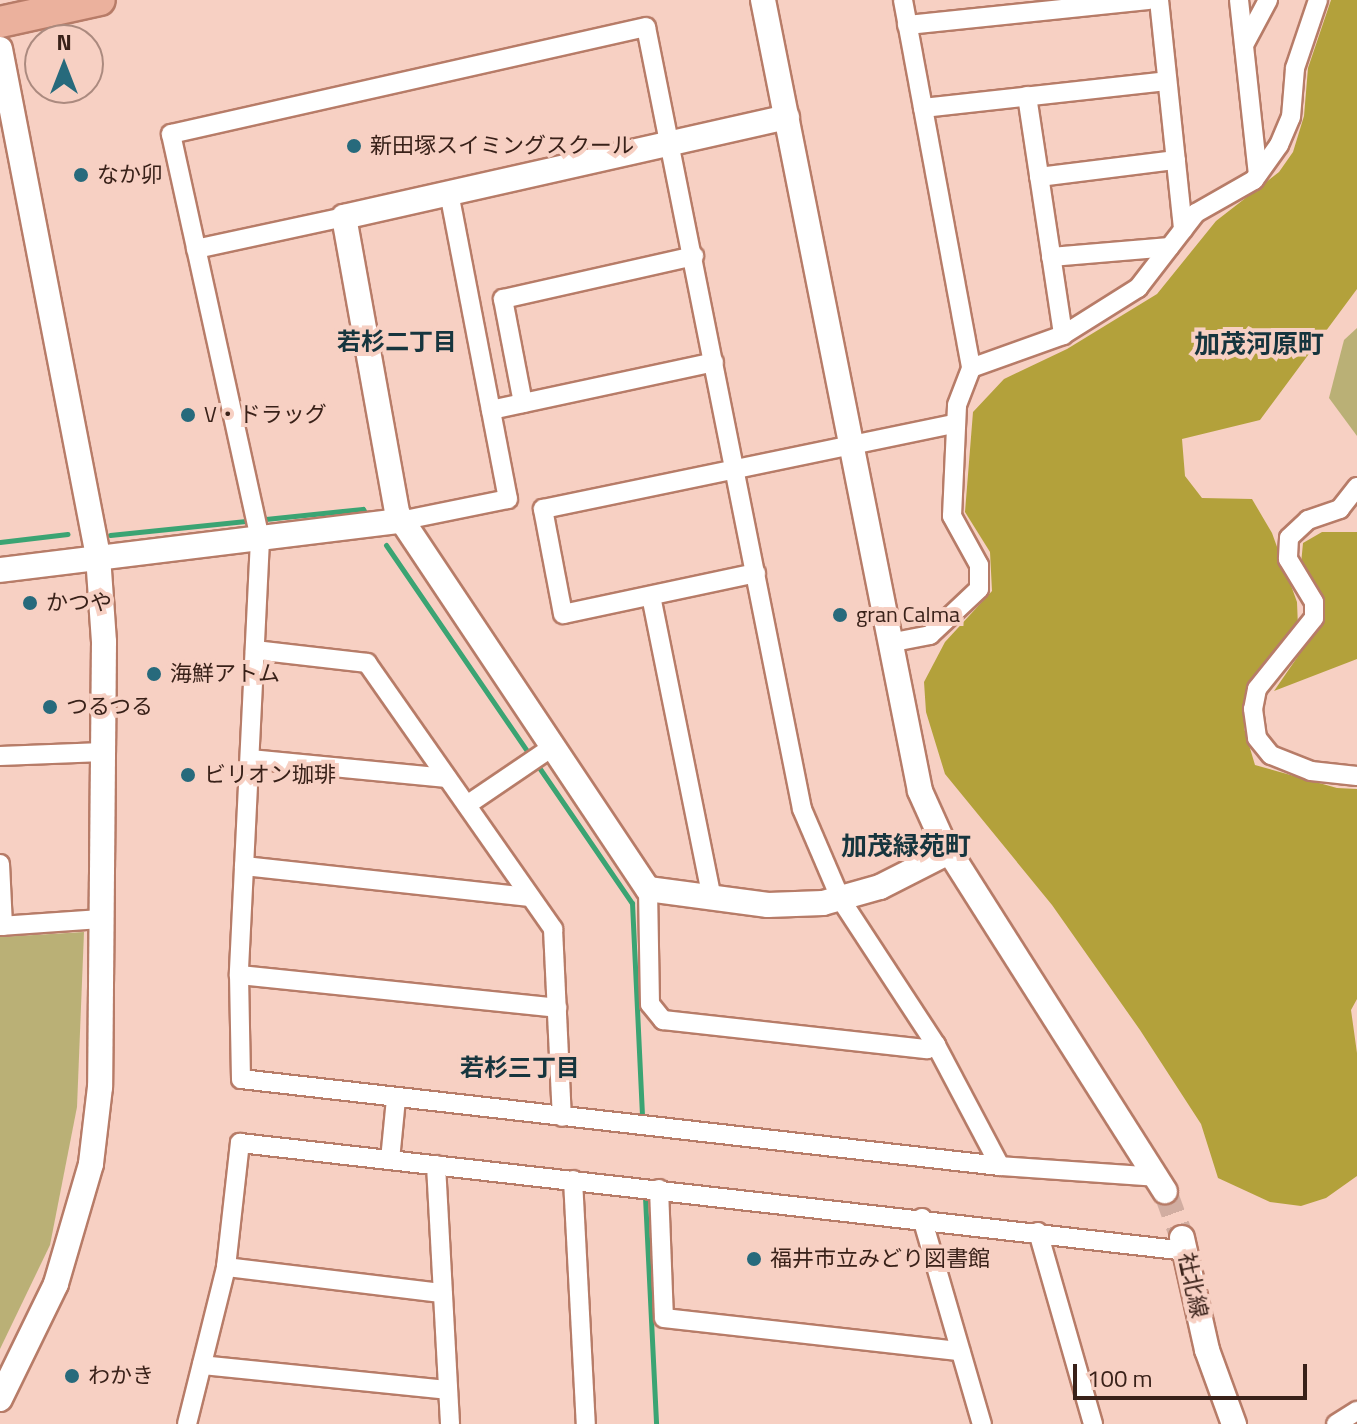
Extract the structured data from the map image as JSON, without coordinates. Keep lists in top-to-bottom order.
{
  "streets": {
    "street": ["社北線"]
  },
  "districts": [
    "若杉二丁目",
    "加茂河原町",
    "加茂緑苑町",
    "若杉三丁目"
  ],
  "places": [
    "新田塚スイミングスクール",
    "なか卯",
    "V・ドラッグ",
    "かつや",
    "gran Calma",
    "海鮮アトム",
    "つるつる",
    "ビリオン珈琲",
    "福井市立みどり図書館",
    "わかき"
  ],
  "scale_bar": "100 m",
  "north": "top"
}
